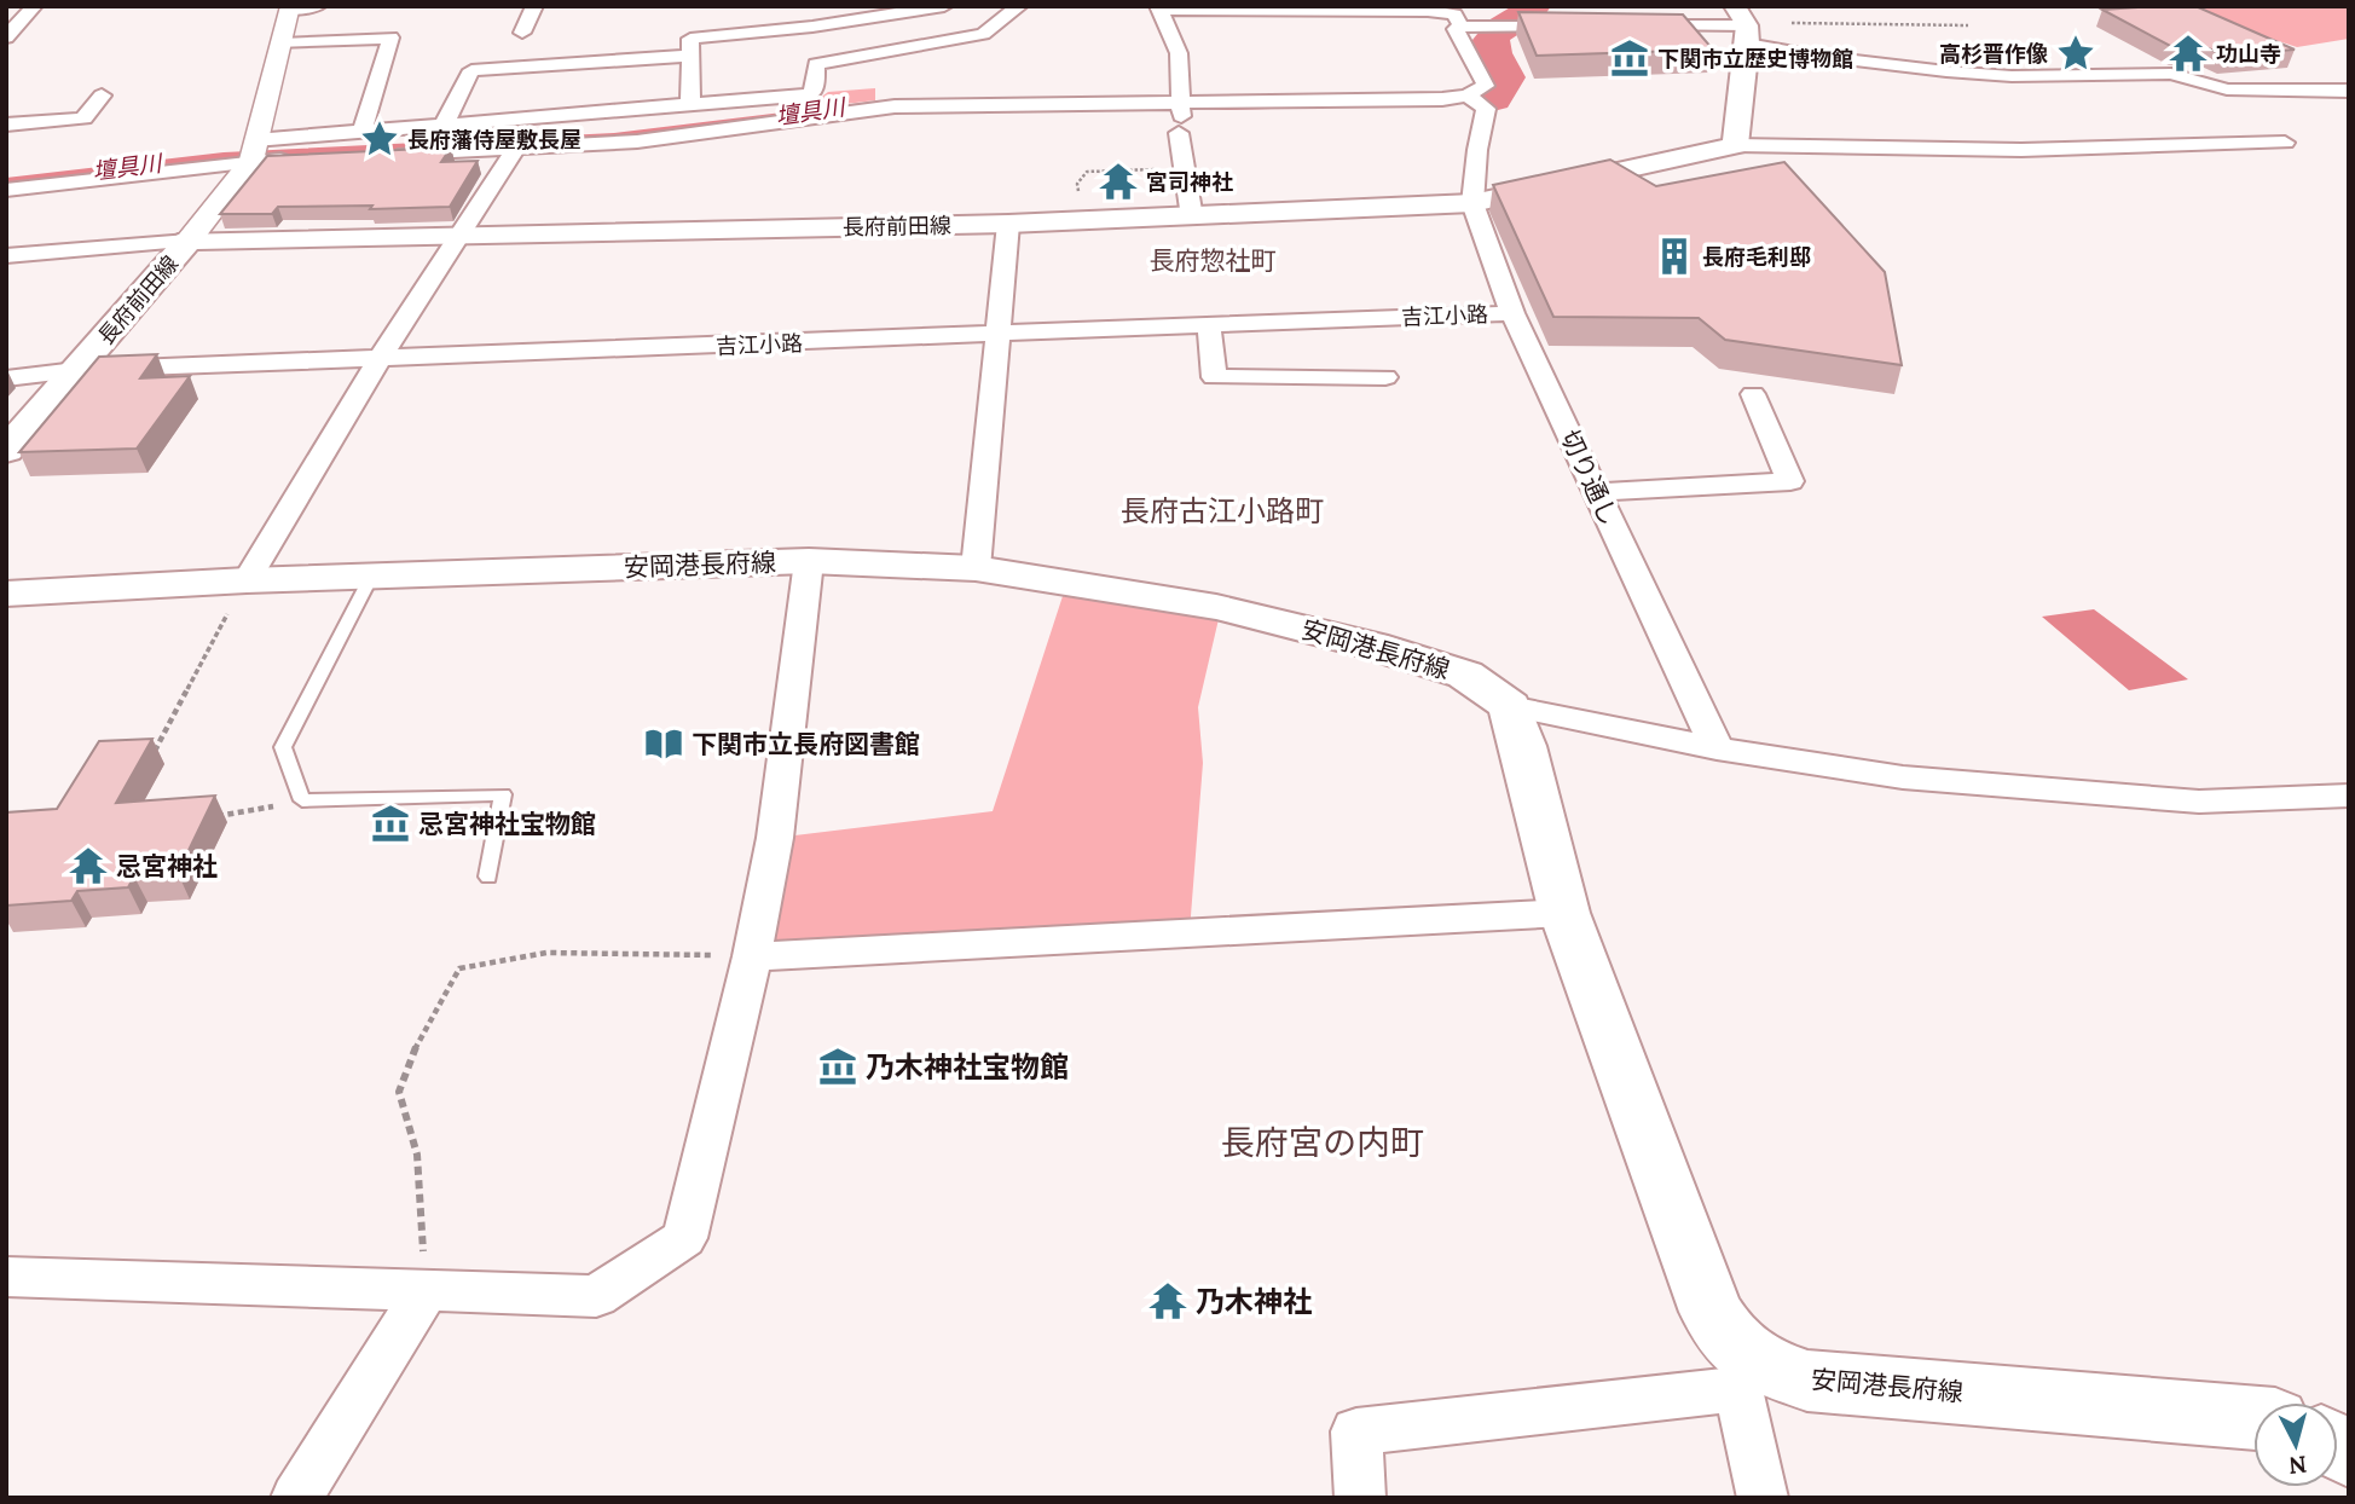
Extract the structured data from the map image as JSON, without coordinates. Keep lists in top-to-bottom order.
{
  "streets": {
    "main road": ["長府前田線", "安岡港長府線"],
    "street": ["吉江小路", "切り通し"]
  },
  "crossings": [
    ["長府前田線", "吉江小路"],
    ["長府前田線", "切り通し"],
    ["吉江小路", "切り通し"]
  ],
  "districts": ["長府惣社町", "長府古江小路町", "長府宮の内町"],
  "water": ["壇具川"],
  "places": {
    "place": ["高杉晋作像", "長府藩侍屋敷長屋"],
    "temple": [
      "功山寺",
      "宮司神社",
      "忌宮神社",
      "乃木神社"
    ],
    "museum": ["下関市立歴史博物館", "忌宮神社宝物館", "乃木神社宝物館"],
    "building": ["長府毛利邸"],
    "library": ["下関市立長府図書館"]
  },
  "north": "bottom"
}
